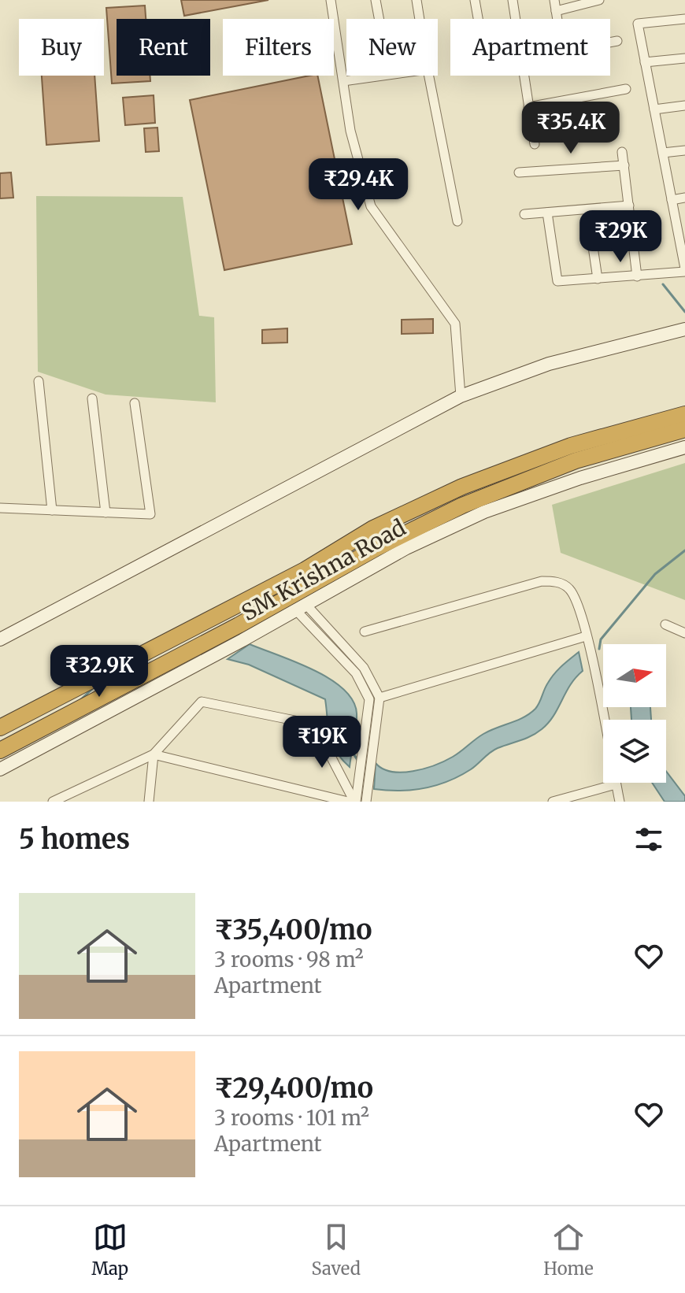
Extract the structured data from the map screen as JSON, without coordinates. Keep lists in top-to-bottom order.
{
  "streets": {
    "highway": ["SM Krishna Road"]
  },
  "north": "right",
  "page": {
    "chip": [
      "Buy",
      "Rent",
      "Filters",
      "New",
      "Apartment"
    ],
    "price": [
      "₹35.4K",
      "₹29.4K",
      "₹29K",
      "₹32.9K",
      "₹19K"
    ],
    "heading": "5 homes",
    "list": [
      {
        "name": "₹35,400/mo",
        "note": "3 rooms · 98 m² · Apartment"
      },
      {
        "name": "₹29,400/mo",
        "note": "3 rooms · 101 m² · Apartment"
      }
    ],
    "tabs": ["Map", "Saved", "Home"]
  }
}
